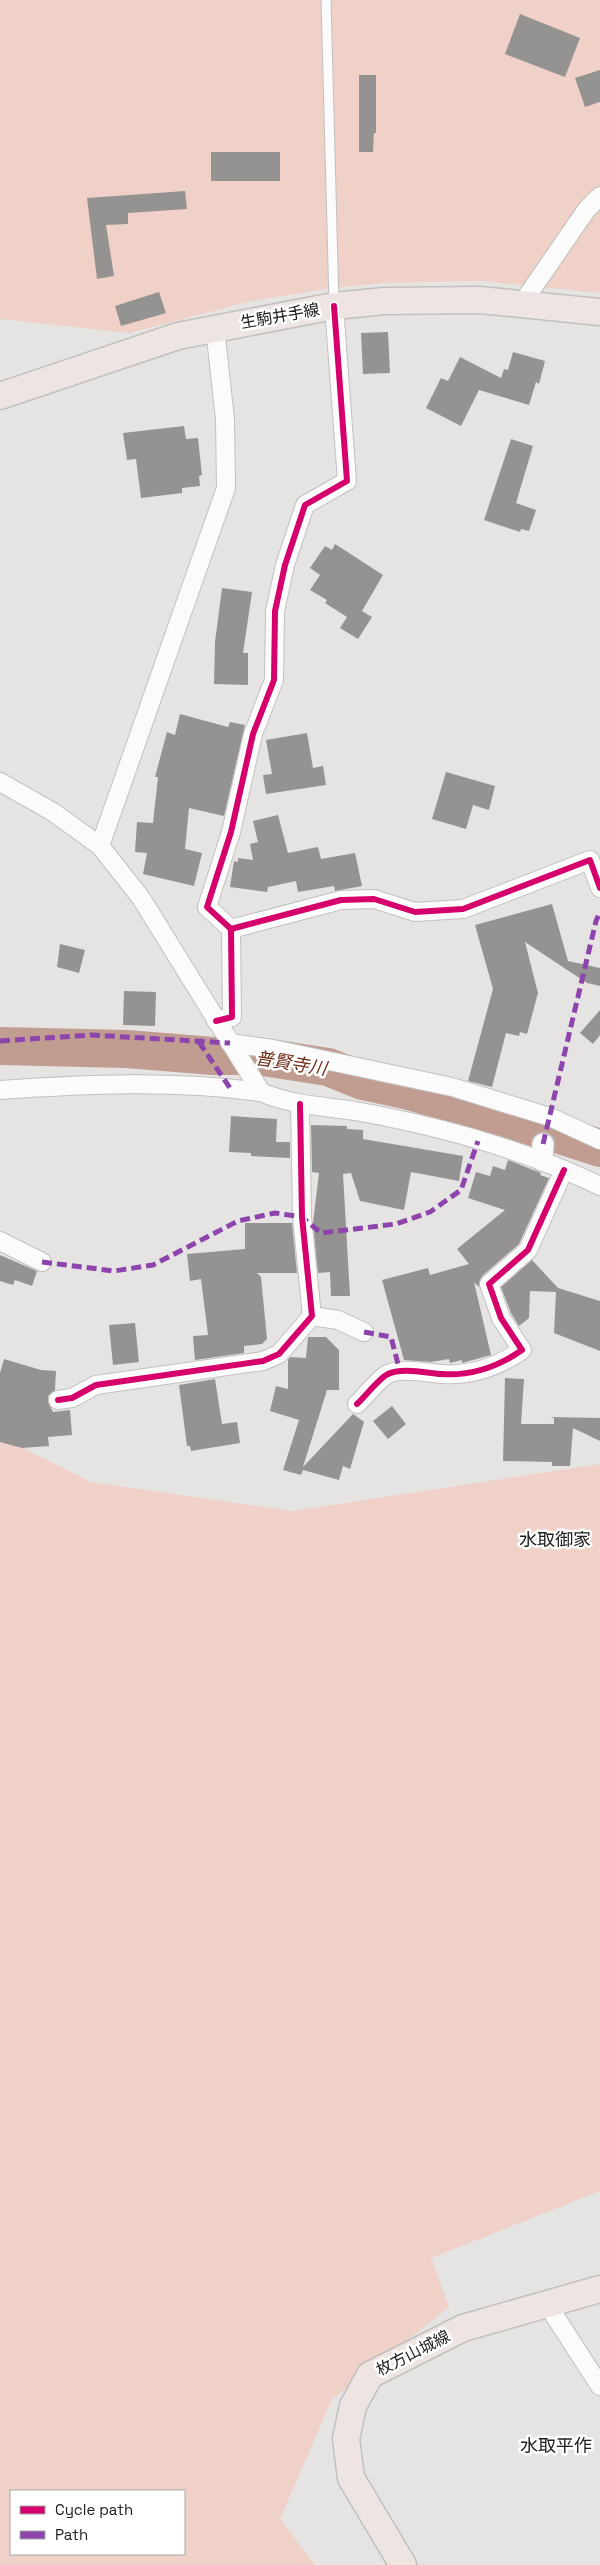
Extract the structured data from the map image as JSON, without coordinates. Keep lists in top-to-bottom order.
{
  "streets": {
    "main road": ["生駒井手線", "枚方山城線"]
  },
  "districts": ["水取御家", "水取平作"],
  "water": ["普賢寺川"],
  "legend": ["Cycle path", "Path"]
}
